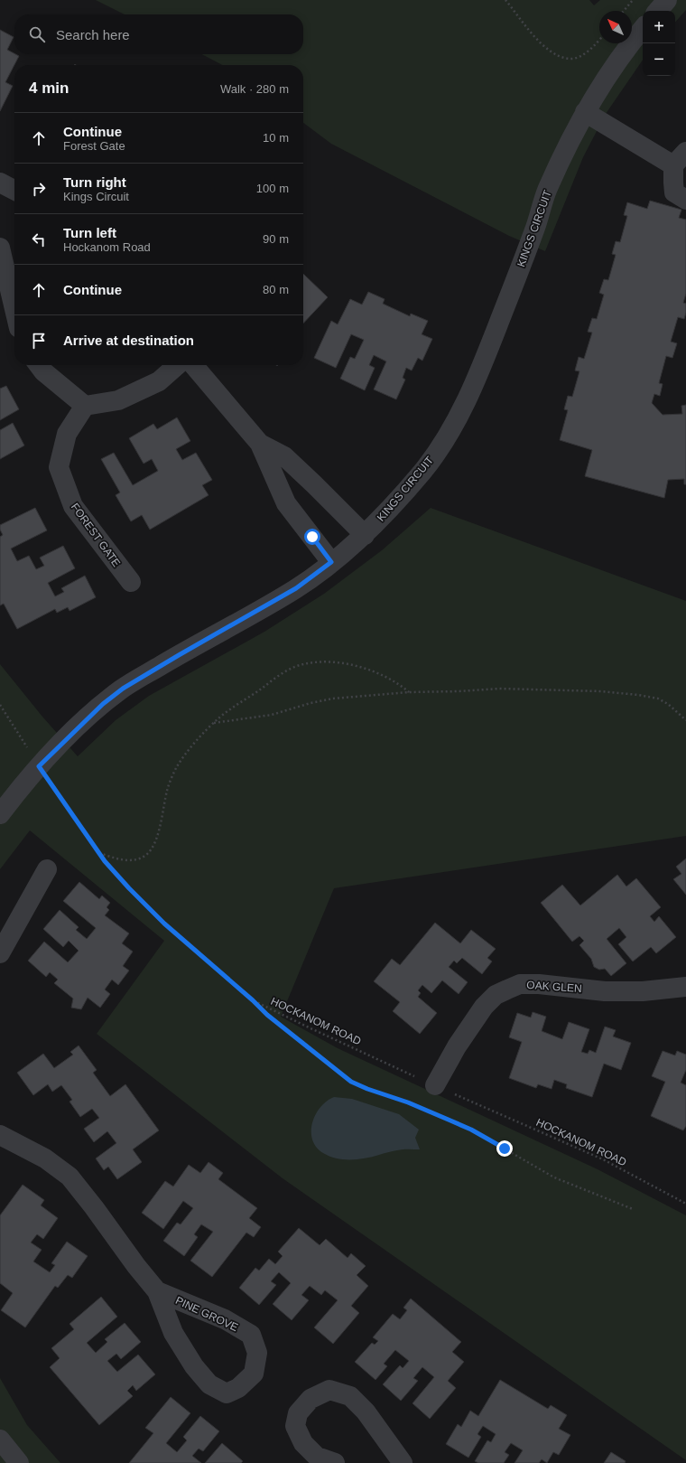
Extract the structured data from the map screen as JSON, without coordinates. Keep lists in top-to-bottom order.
{
  "streets": {
    "street": [
      "KINGS CIRCUIT",
      "FOREST GATE",
      "OAK GLEN",
      "PINE GROVE"
    ],
    "path": ["HOCKANOM ROAD"]
  },
  "crossings": [
    ["KINGS CIRCUIT", "HOCKANOM ROAD"],
    ["OAK GLEN", "HOCKANOM ROAD"]
  ],
  "north": "top left",
  "page": {
    "map_buttons": ["+", "−"],
    "search": "Search here",
    "heading": ["4 min", "Walk · 280 m"],
    "list": [
      ["Continue", "Forest Gate", "10 m"],
      ["Turn right", "Kings Circuit", "100 m"],
      ["Turn left", "Hockanom Road", "90 m"],
      ["Continue", "80 m"],
      "Arrive at destination"
    ]
  }
}
